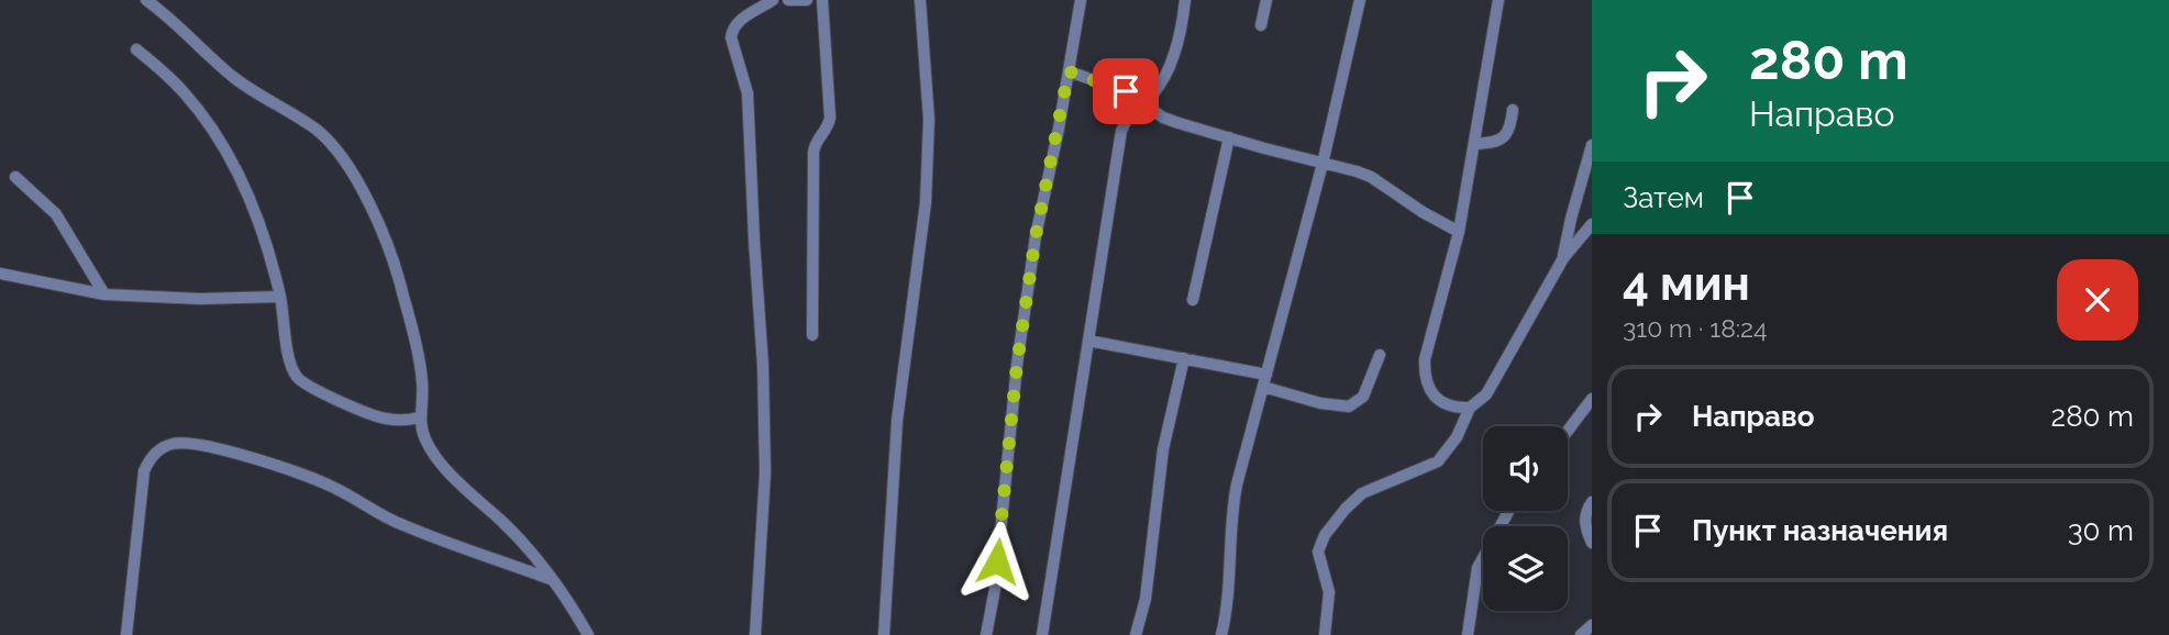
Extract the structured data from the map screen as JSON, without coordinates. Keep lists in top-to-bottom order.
{
  "page": {
    "turn": ["280 m", "Направо"],
    "then": "Затем",
    "heading": ["4 мин", "310 m · 18:24"],
    "list": [
      {
        "name": "Направо",
        "value": "280 m"
      },
      {
        "name": "Пункт назначения",
        "value": "30 m"
      }
    ]
  }
}
